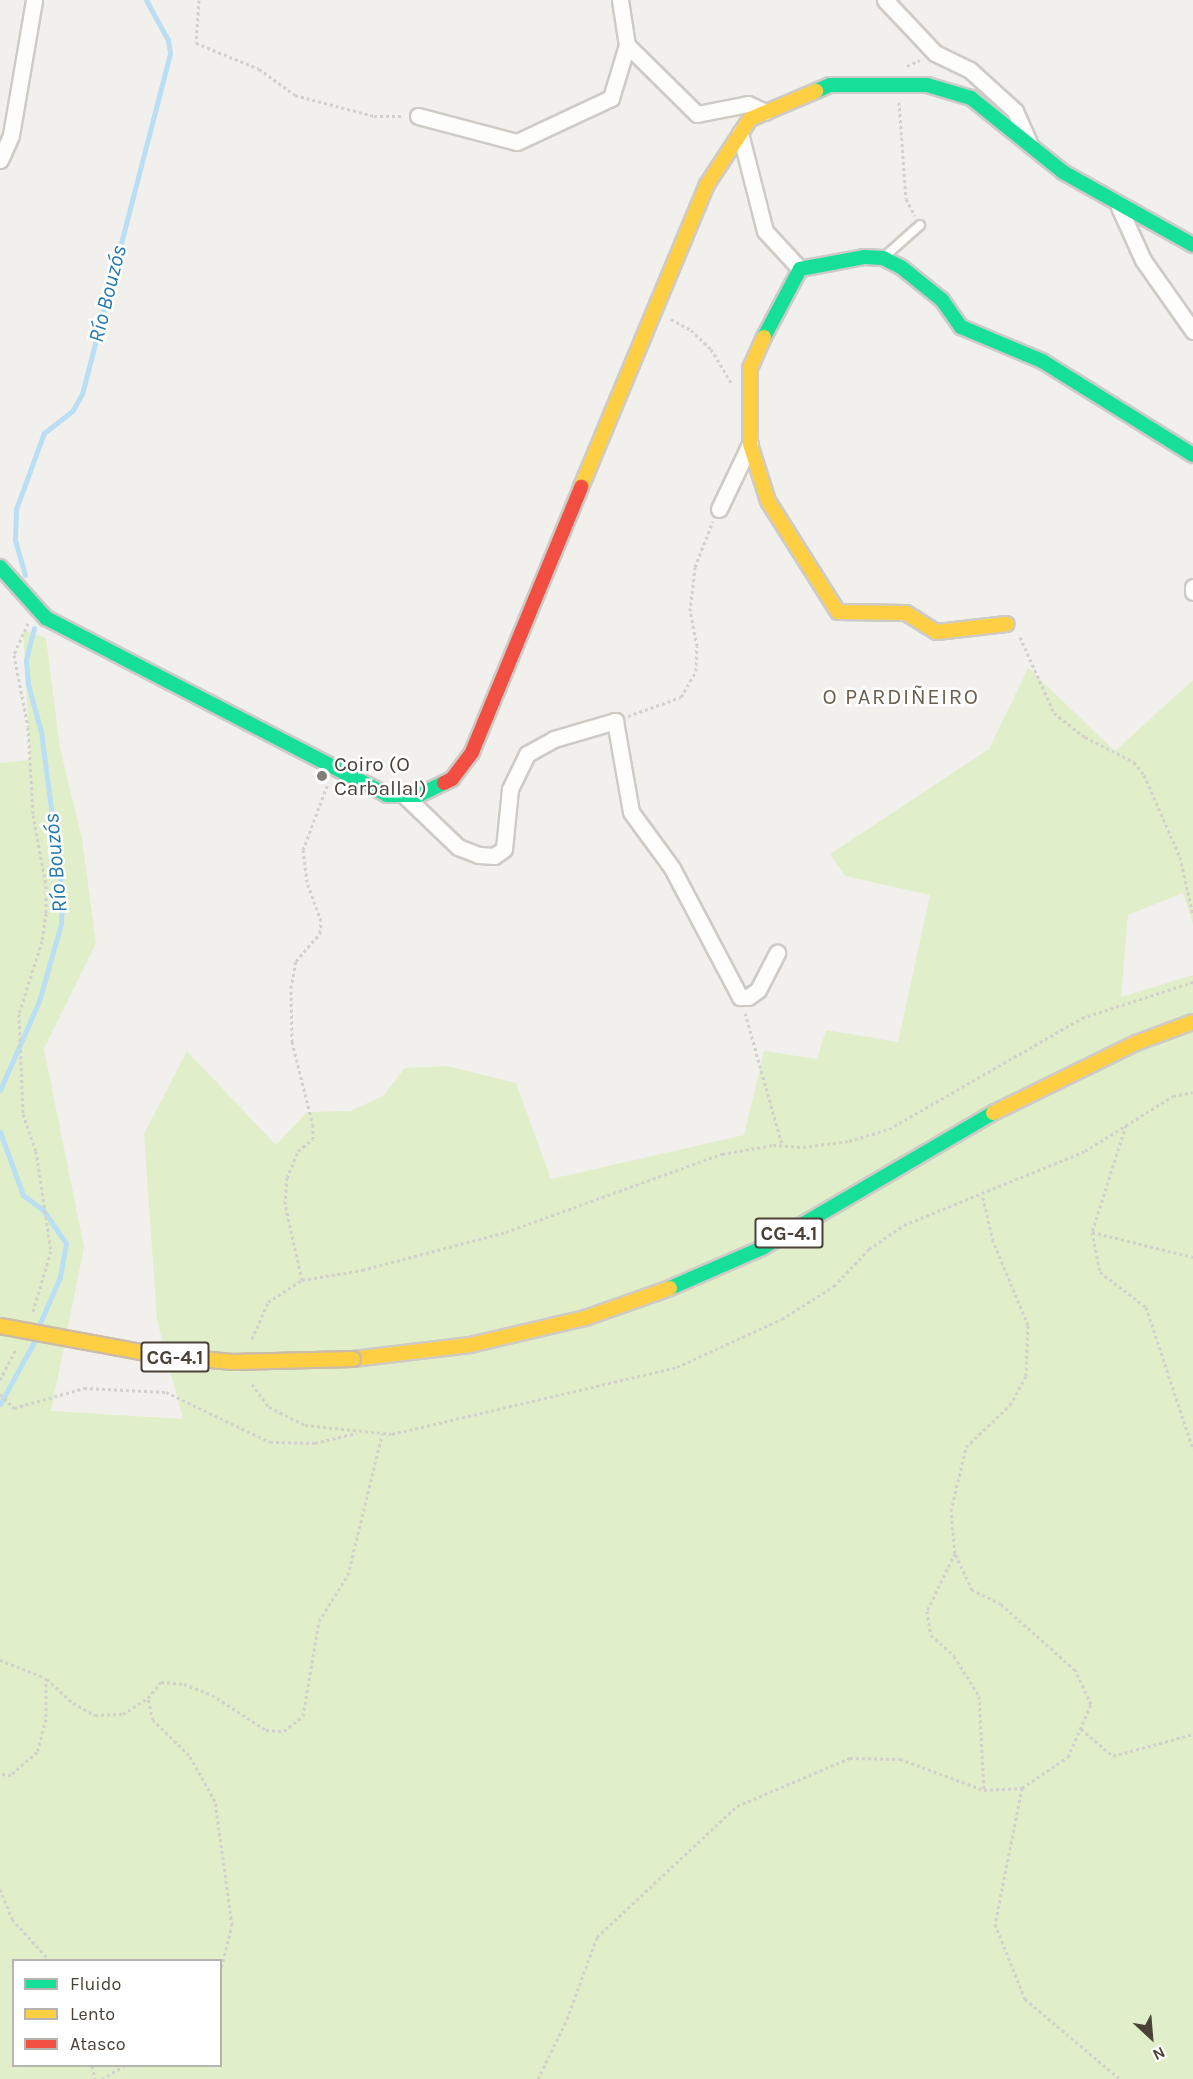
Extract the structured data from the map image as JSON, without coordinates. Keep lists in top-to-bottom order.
{
  "streets": {
    "main road": ["CG-4.1"]
  },
  "districts": ["O PARDIÑEIRO"],
  "water": ["Río Bouzós"],
  "places": ["Coiro (O Carballal)"],
  "legend": ["Fluido", "Lento", "Atasco"],
  "north": "bottom right"
}
